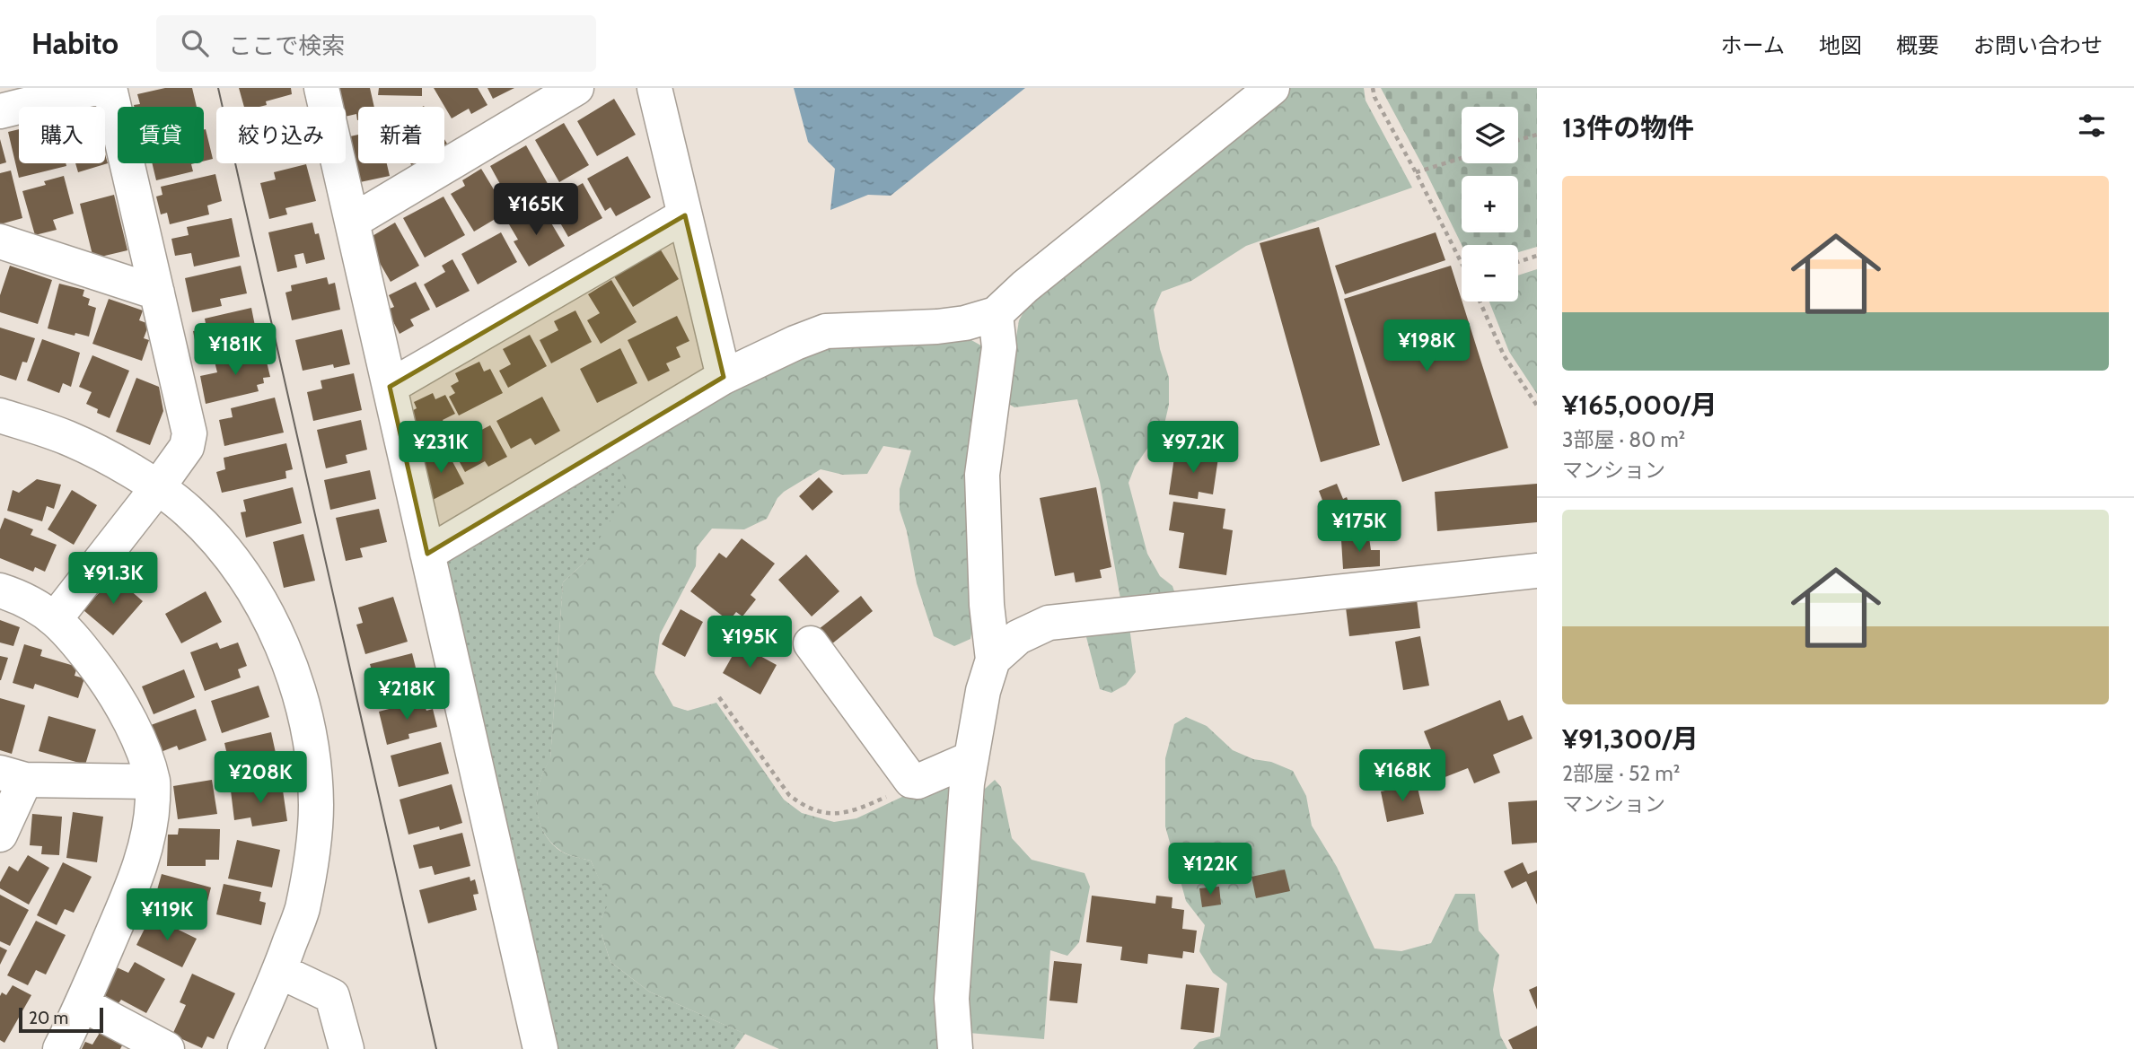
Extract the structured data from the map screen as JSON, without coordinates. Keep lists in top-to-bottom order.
{
  "scale_bar": "20 m",
  "page": {
    "header": "Habito",
    "search": "ここで検索",
    "nav": [
      "ホーム",
      "地図",
      "概要",
      "お問い合わせ"
    ],
    "heading": "13件の物件",
    "map_buttons": ["+", "−"],
    "chip": [
      "購入",
      "賃貸",
      "絞り込み",
      "新着"
    ],
    "list": [
      {
        "name": "¥165,000/月",
        "note": "3部屋 · 80 m² · マンション"
      },
      {
        "name": "¥91,300/月",
        "note": "2部屋 · 52 m² · マンション"
      }
    ],
    "price": [
      "¥165K",
      "¥198K",
      "¥181K",
      "¥231K",
      "¥97.2K",
      "¥175K",
      "¥91.3K",
      "¥195K",
      "¥218K",
      "¥168K",
      "¥208K",
      "¥122K",
      "¥119K"
    ],
    "scale": "20 m"
  }
}
